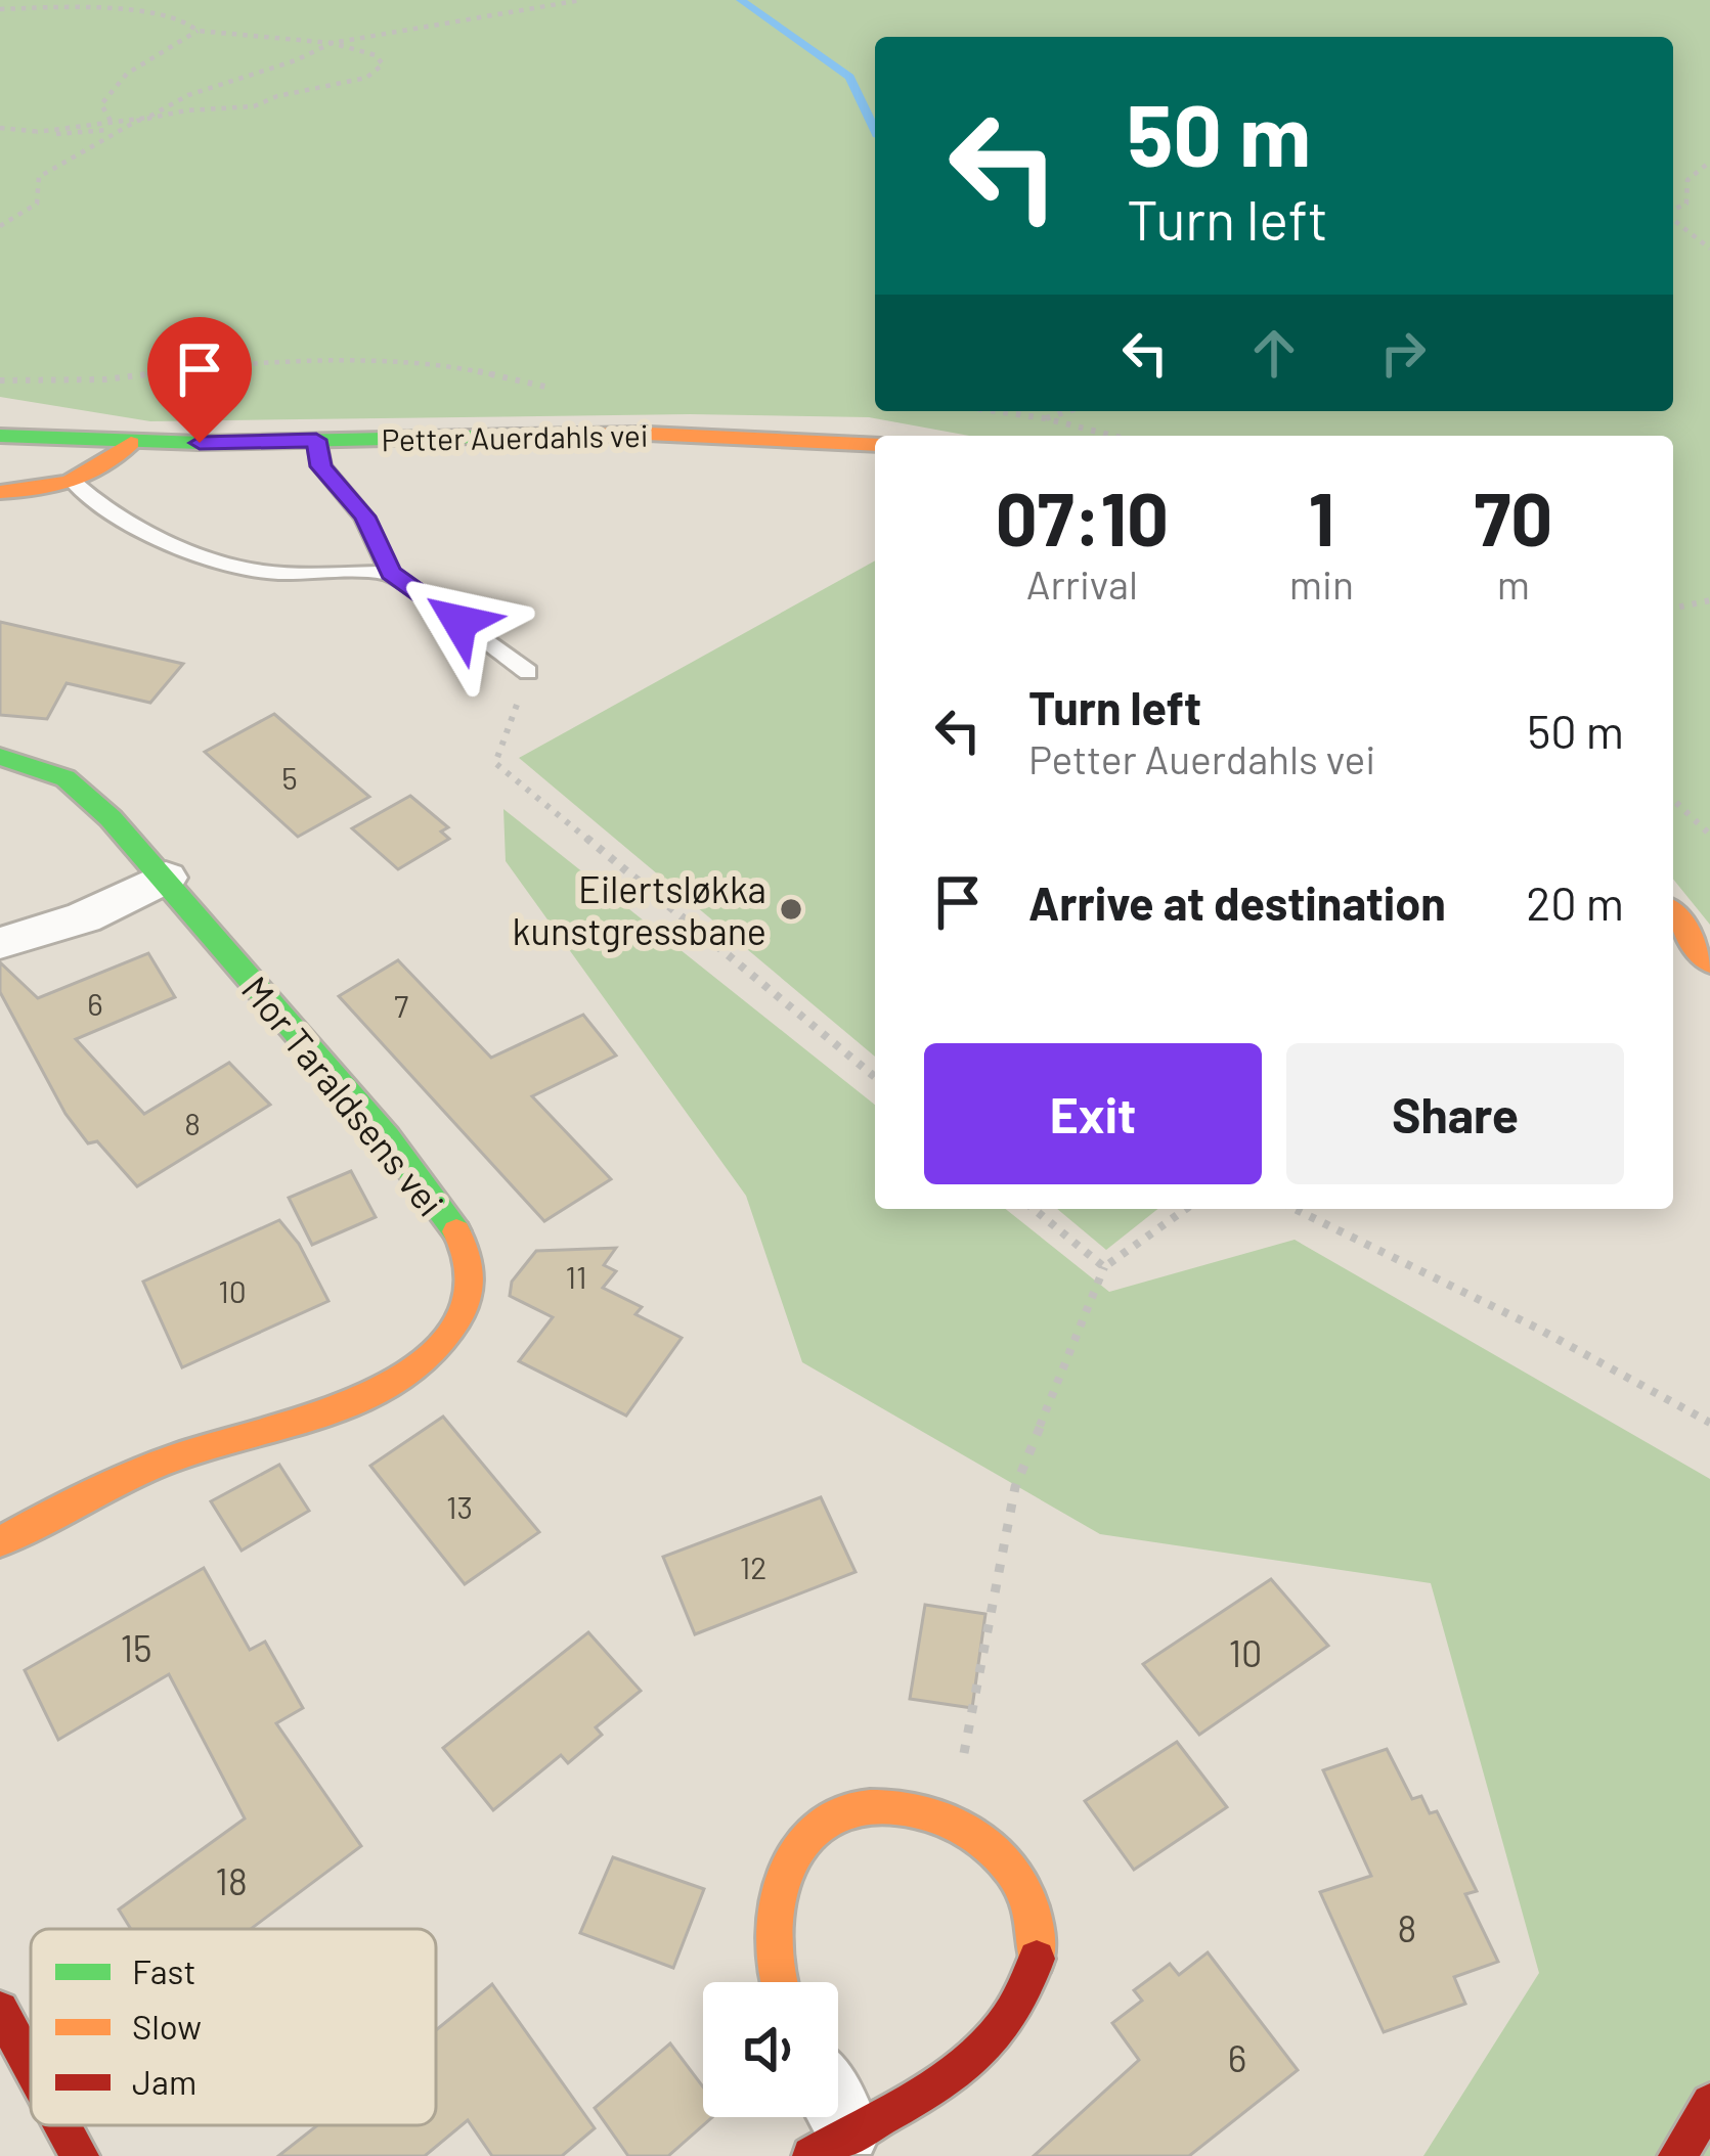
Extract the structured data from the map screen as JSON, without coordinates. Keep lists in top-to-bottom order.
{
  "streets": {
    "street": ["Petter Auerdahls vei", "Mor Taraldsens vei"]
  },
  "places": ["Eilertsløkka kunstgressbane"],
  "house_numbers": [
    "5",
    "6",
    "7",
    "8",
    "11",
    "10",
    "13",
    "12",
    "15",
    "10",
    "18",
    "8",
    "6"
  ],
  "legend": ["Fast", "Slow", "Jam"],
  "page": {
    "turn": ["50 m", "Turn left"],
    "eta": [
      "07:10",
      "Arrival",
      "1",
      "min",
      "70",
      "m"
    ],
    "list": [
      {
        "name": "Turn left",
        "note": "Petter Auerdahls vei",
        "value": "50 m"
      },
      {
        "name": "Arrive at destination",
        "value": "20 m"
      }
    ],
    "buttons": ["Exit", "Share"]
  }
}
